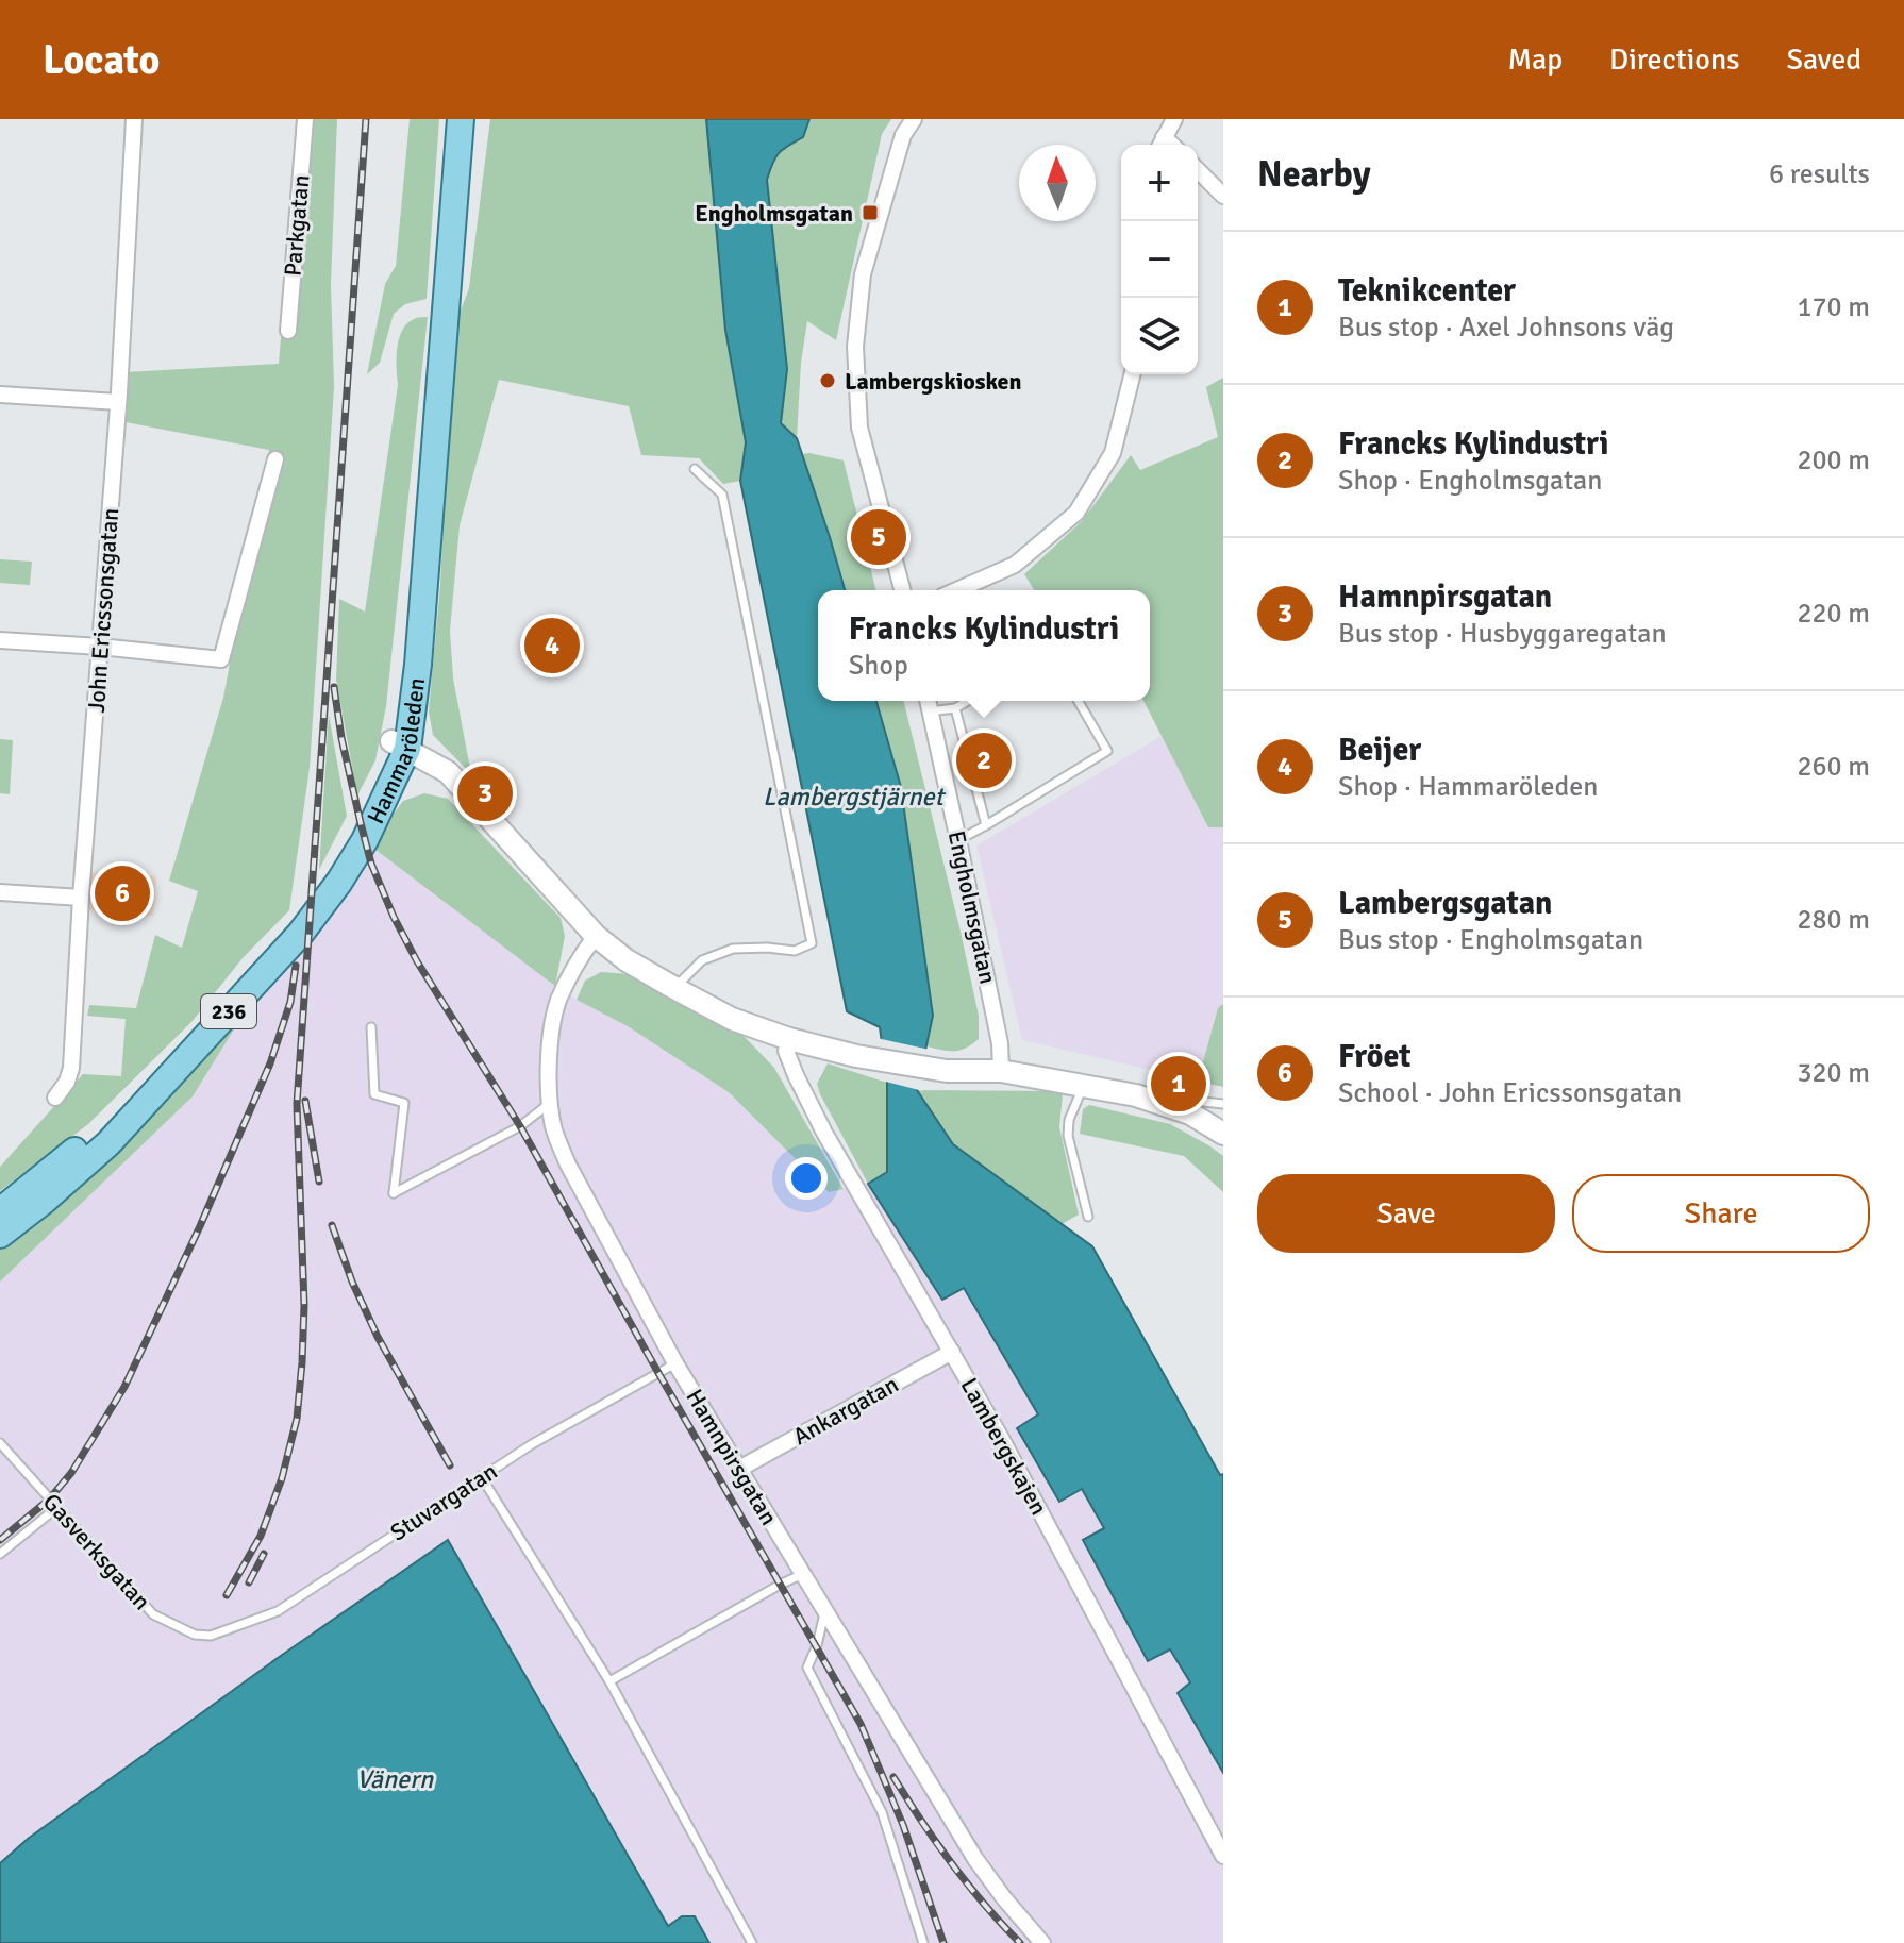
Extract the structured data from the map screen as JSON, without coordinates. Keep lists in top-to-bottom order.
{
  "streets": {
    "main road": ["Hammaröleden", "236"],
    "street": [
      "Parkgatan",
      "John Ericssonsgatan",
      "Engholmsgatan",
      "Ankargatan",
      "Lambergskajen",
      "Hamnpirsgatan"
    ],
    "lane": ["Stuvargatan", "Gasverksgatan"]
  },
  "crossings": [
    ["Ankargatan", "Lambergskajen"],
    ["Ankargatan", "Hamnpirsgatan"],
    ["Hamnpirsgatan", "Stuvargatan"],
    ["Stuvargatan", "Gasverksgatan"]
  ],
  "water": ["Lambergstjärnet", "Vänern"],
  "places": {
    "transit": ["Engholmsgatan"],
    "other": ["Lambergskiosken"]
  },
  "north": "top",
  "page": {
    "header": "Locato",
    "nav": ["Map", "Directions", "Saved"],
    "heading": ["Nearby", "6 results"],
    "map_buttons": ["+", "−"],
    "list": [
      {
        "mark": "1",
        "name": "Teknikcenter",
        "note": "Bus stop · Axel Johnsons väg",
        "value": "170 m"
      },
      {
        "mark": "2",
        "name": "Francks Kylindustri",
        "note": "Shop · Engholmsgatan",
        "value": "200 m"
      },
      {
        "mark": "3",
        "name": "Hamnpirsgatan",
        "note": "Bus stop · Husbyggaregatan",
        "value": "220 m"
      },
      {
        "mark": "4",
        "name": "Beijer",
        "note": "Shop · Hammaröleden",
        "value": "260 m"
      },
      {
        "mark": "5",
        "name": "Lambergsgatan",
        "note": "Bus stop · Engholmsgatan",
        "value": "280 m"
      },
      {
        "mark": "6",
        "name": "Fröet",
        "note": "School · John Ericssonsgatan",
        "value": "320 m"
      }
    ],
    "pins": [
      "5",
      "4",
      "2",
      "3",
      "6",
      "1"
    ],
    "popup": ["Francks Kylindustri", "Shop"],
    "buttons": ["Save", "Share"]
  }
}
